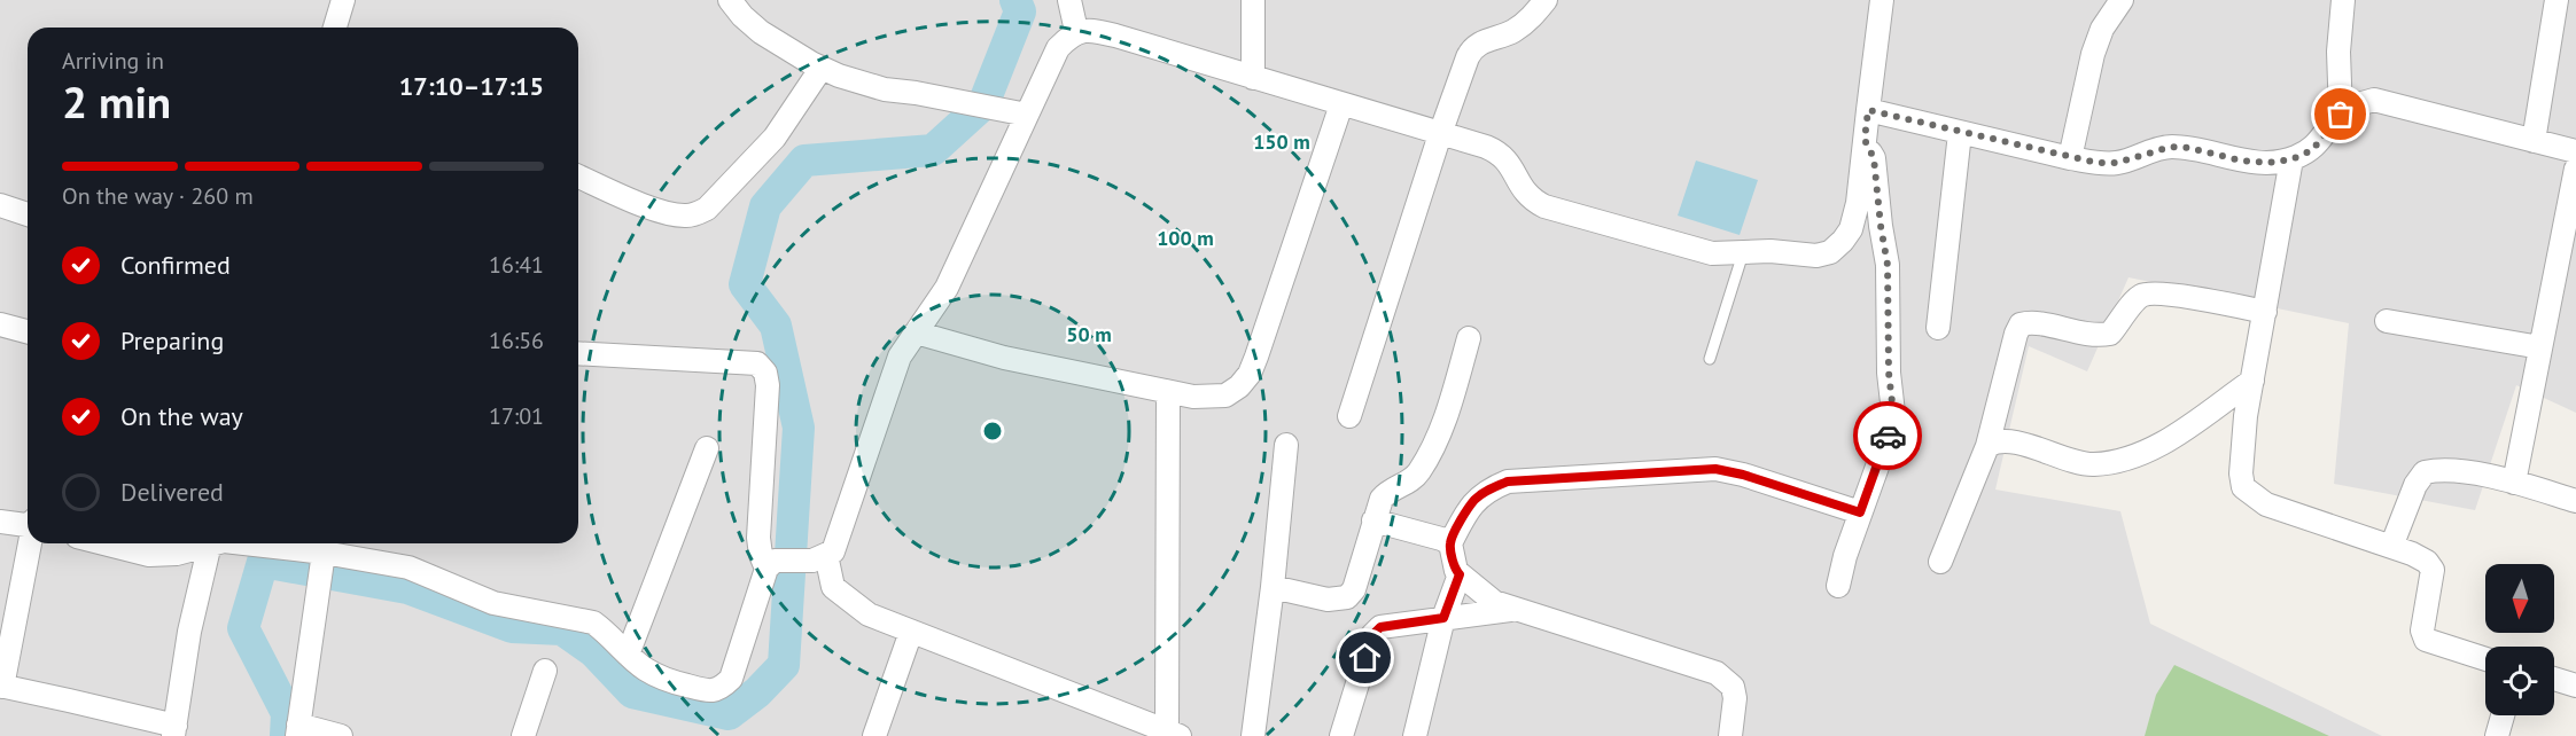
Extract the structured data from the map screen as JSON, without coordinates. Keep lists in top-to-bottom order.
{
  "north": "bottom",
  "page": {
    "heading": ["2 min", "Arriving in", "17:10–17:15"],
    "bar": "On the way · 260 m",
    "list": [
      ["Confirmed", "16:41"],
      ["Preparing", "16:56"],
      ["On the way", "17:01"],
      "Delivered"
    ]
  },
  "rings": ["150 m", "100 m", "50 m"]
}
